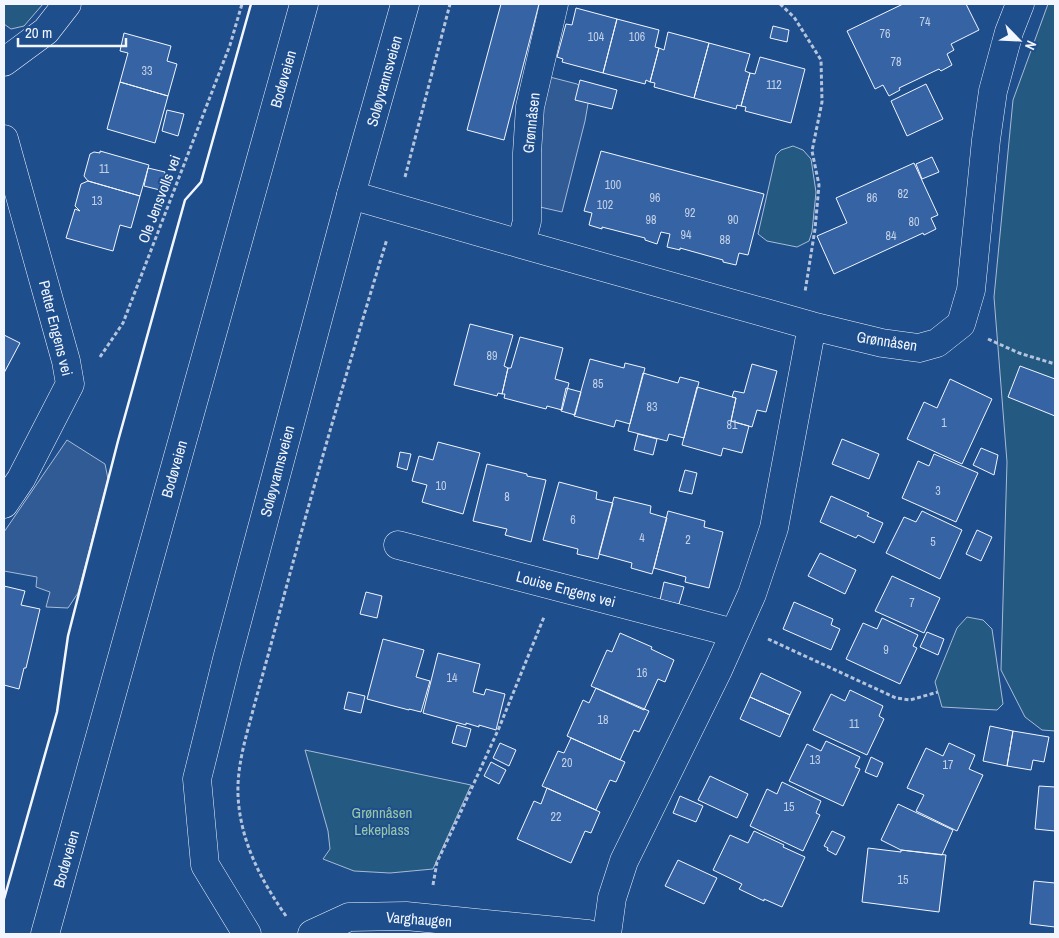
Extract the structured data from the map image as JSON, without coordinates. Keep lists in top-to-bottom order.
{
  "streets": {
    "street": [
      "Bodøveien",
      "Soløyvannsveien",
      "Grønnåsen",
      "Petter Engens vei",
      "Louise Engens vei",
      "Varghaugen"
    ],
    "path": ["Ole Jensvolls vei"]
  },
  "crossings": [
    ["Soløyvannsveien", "Grønnåsen"],
    ["Ole Jensvolls vei", "Petter Engens vei"]
  ],
  "parks": ["Grønnåsen Lekeplass"],
  "house_numbers": [
    "74",
    "76",
    "104",
    "106",
    "78",
    "33",
    "112",
    "11",
    "100",
    "82",
    "96",
    "86",
    "13",
    "102",
    "92",
    "98",
    "90",
    "80",
    "94",
    "84",
    "88",
    "89",
    "85",
    "83",
    "1",
    "81",
    "10",
    "3",
    "8",
    "6",
    "4",
    "2",
    "5",
    "7",
    "9",
    "16",
    "14",
    "18",
    "11",
    "13",
    "20",
    "17",
    "15",
    "22",
    "15"
  ],
  "scale_bar": "20 m",
  "north": "bottom right"
}
